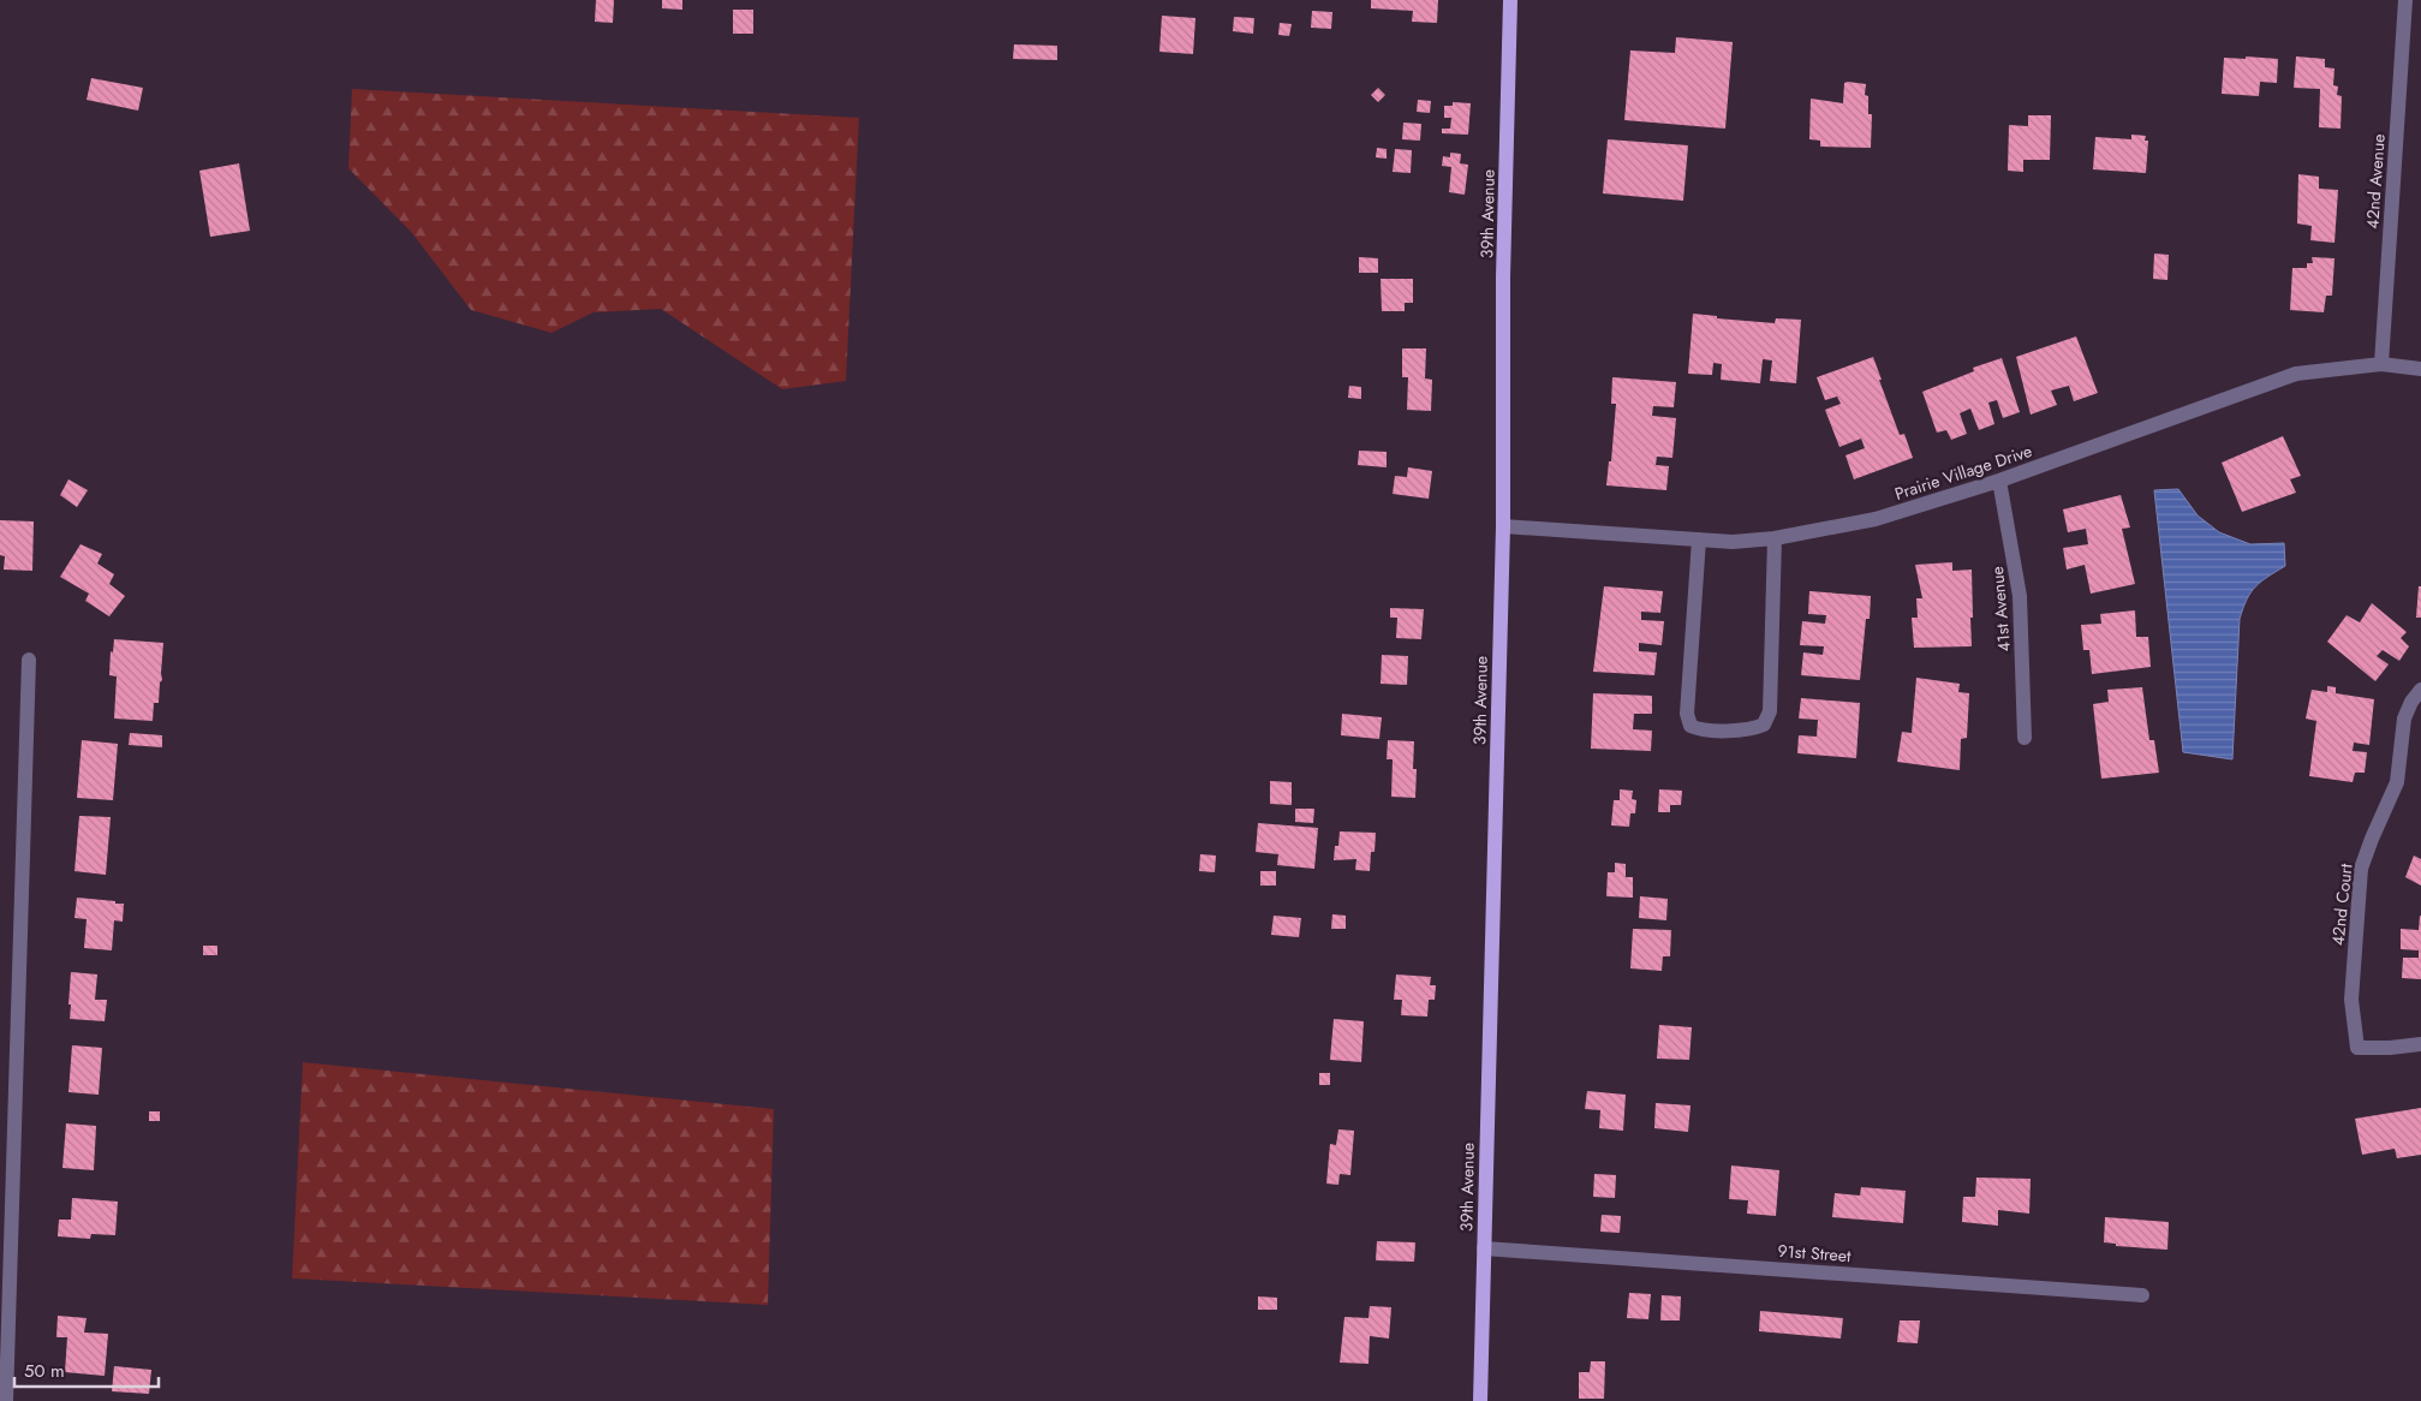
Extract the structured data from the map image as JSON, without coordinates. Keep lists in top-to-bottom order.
{
  "streets": {
    "main road": ["39th Avenue"],
    "street": [
      "42nd Avenue",
      "Prairie Village Drive",
      "41st Avenue",
      "42nd Court",
      "91st Street"
    ]
  },
  "crossings": [
    ["42nd Avenue", "Prairie Village Drive"],
    ["39th Avenue", "Prairie Village Drive"],
    ["39th Avenue", "91st Street"],
    ["Prairie Village Drive", "41st Avenue"]
  ],
  "scale_bar": "50 m"
}
